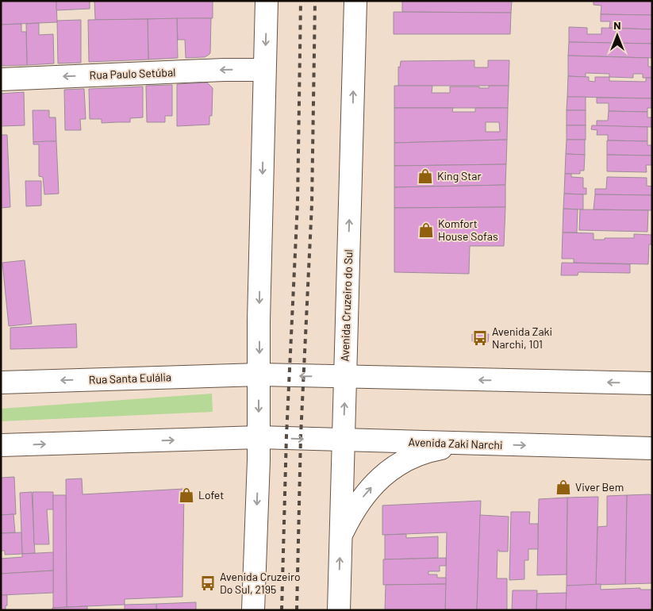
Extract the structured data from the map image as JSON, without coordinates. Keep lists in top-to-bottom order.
{
  "streets": {
    "main road": [
      "Rua Paulo Setúbal",
      "Avenida Cruzeiro do Sul",
      "Rua Santa Eulália",
      "Avenida Zaki Narchi"
    ]
  },
  "crossings": [
    ["Avenida Cruzeiro do Sul", "Avenida Zaki Narchi"]
  ],
  "one_way": ["Rua Paulo Setúbal"],
  "places": {
    "shop": [
      "King Star",
      "Komfort House Sofas",
      "Viver Bem",
      "Lofet"
    ],
    "bus stop": ["Avenida Zaki Narchi, 101", "Avenida Cruzeiro Do Sul, 2195"]
  },
  "north": "top"
}
